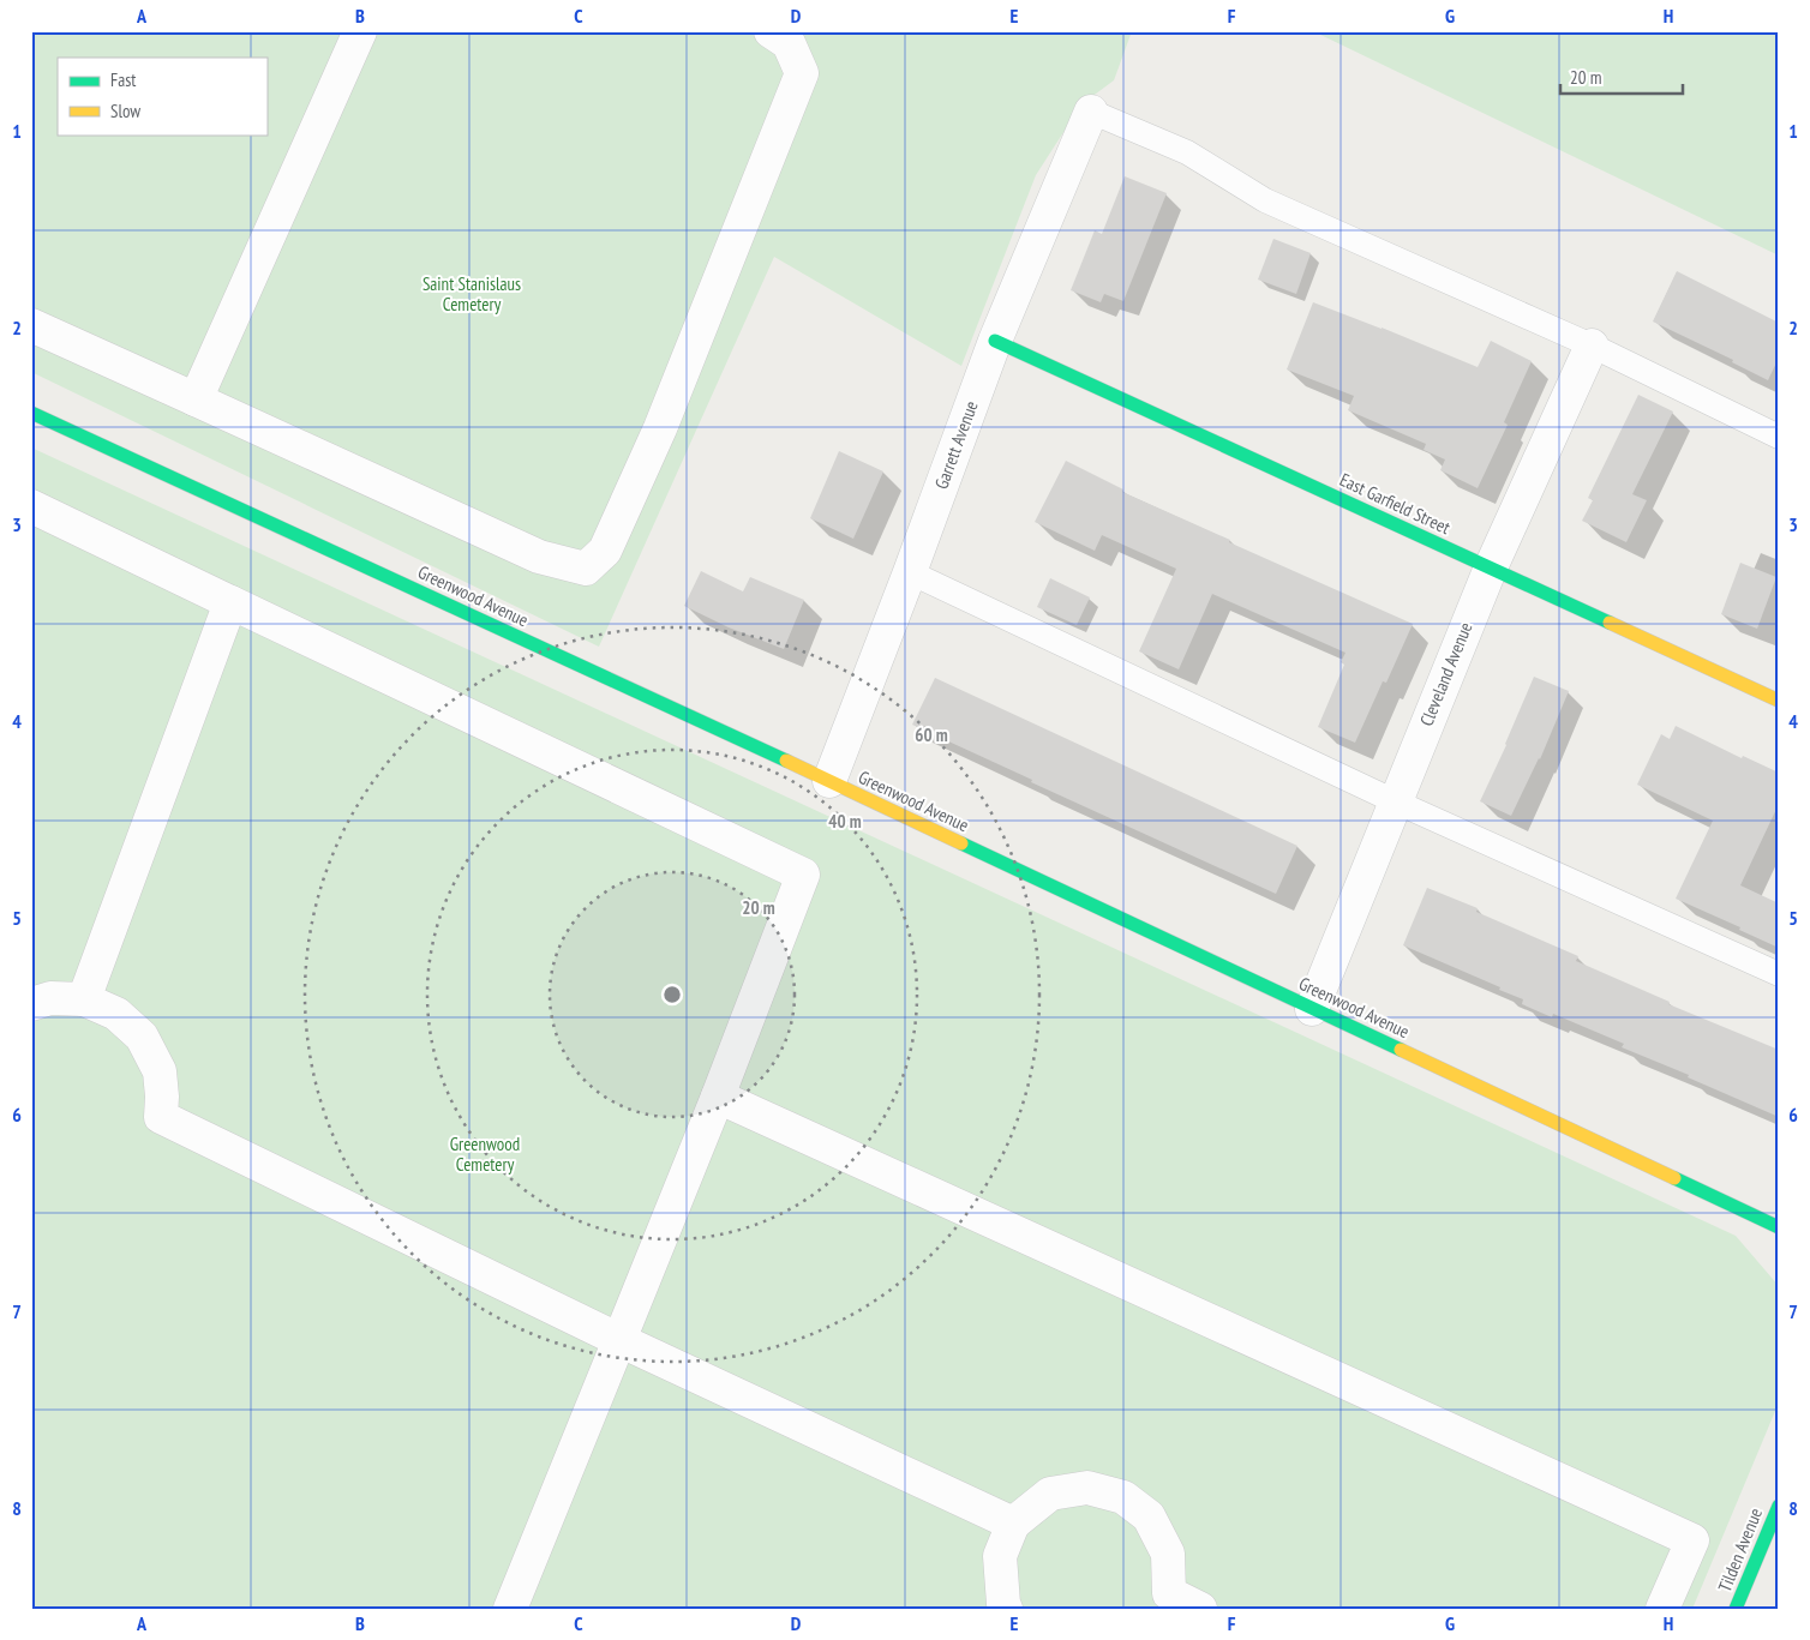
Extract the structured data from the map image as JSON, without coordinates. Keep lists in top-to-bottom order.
{
  "streets": {
    "street": [
      "Garrett Avenue",
      "East Garfield Street",
      "Greenwood Avenue",
      "Cleveland Avenue",
      "Tilden Avenue"
    ]
  },
  "crossings": [
    ["Garrett Avenue", "East Garfield Street"],
    ["Garrett Avenue", "Greenwood Avenue"],
    ["East Garfield Street", "Cleveland Avenue"],
    ["Greenwood Avenue", "Cleveland Avenue"]
  ],
  "parks": ["Saint Stanislaus Cemetery", "Greenwood Cemetery"],
  "legend": ["Fast", "Slow"],
  "scale_bar": "20 m",
  "grid": {
    "columns": [
      "A",
      "B",
      "C",
      "D",
      "E",
      "F",
      "G",
      "H"
    ],
    "rows": [
      "1",
      "2",
      "3",
      "4",
      "5",
      "6",
      "7",
      "8"
    ]
  },
  "rings": ["60 m", "40 m", "20 m"]
}
